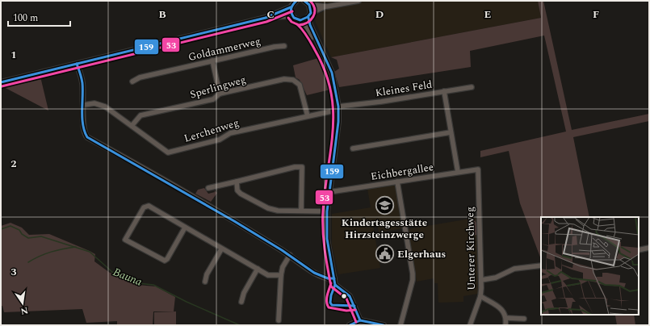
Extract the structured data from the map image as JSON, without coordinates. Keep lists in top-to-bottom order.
{
  "streets": {
    "street": [
      "Goldammerweg",
      "Sperlingweg",
      "Kleines Feld",
      "Lerchenweg",
      "Eichbergallee",
      "Unterer Kirchweg"
    ]
  },
  "crossings": [
    ["Sperlingweg", "Lerchenweg"],
    ["Kleines Feld", "Lerchenweg"],
    ["Eichbergallee", "Unterer Kirchweg"]
  ],
  "water": ["Bauna"],
  "places": {
    "school or university": ["Kindertagesstätte Hirzsteinzwerge"],
    "public building": ["Elgerhaus"]
  },
  "lines": ["transit line 159", "transit line 53"],
  "scale_bar": "100 m",
  "north": "bottom",
  "grid": {
    "columns": [
      "B",
      "C",
      "D",
      "E",
      "F"
    ],
    "rows": ["1", "2", "3"]
  }
}
